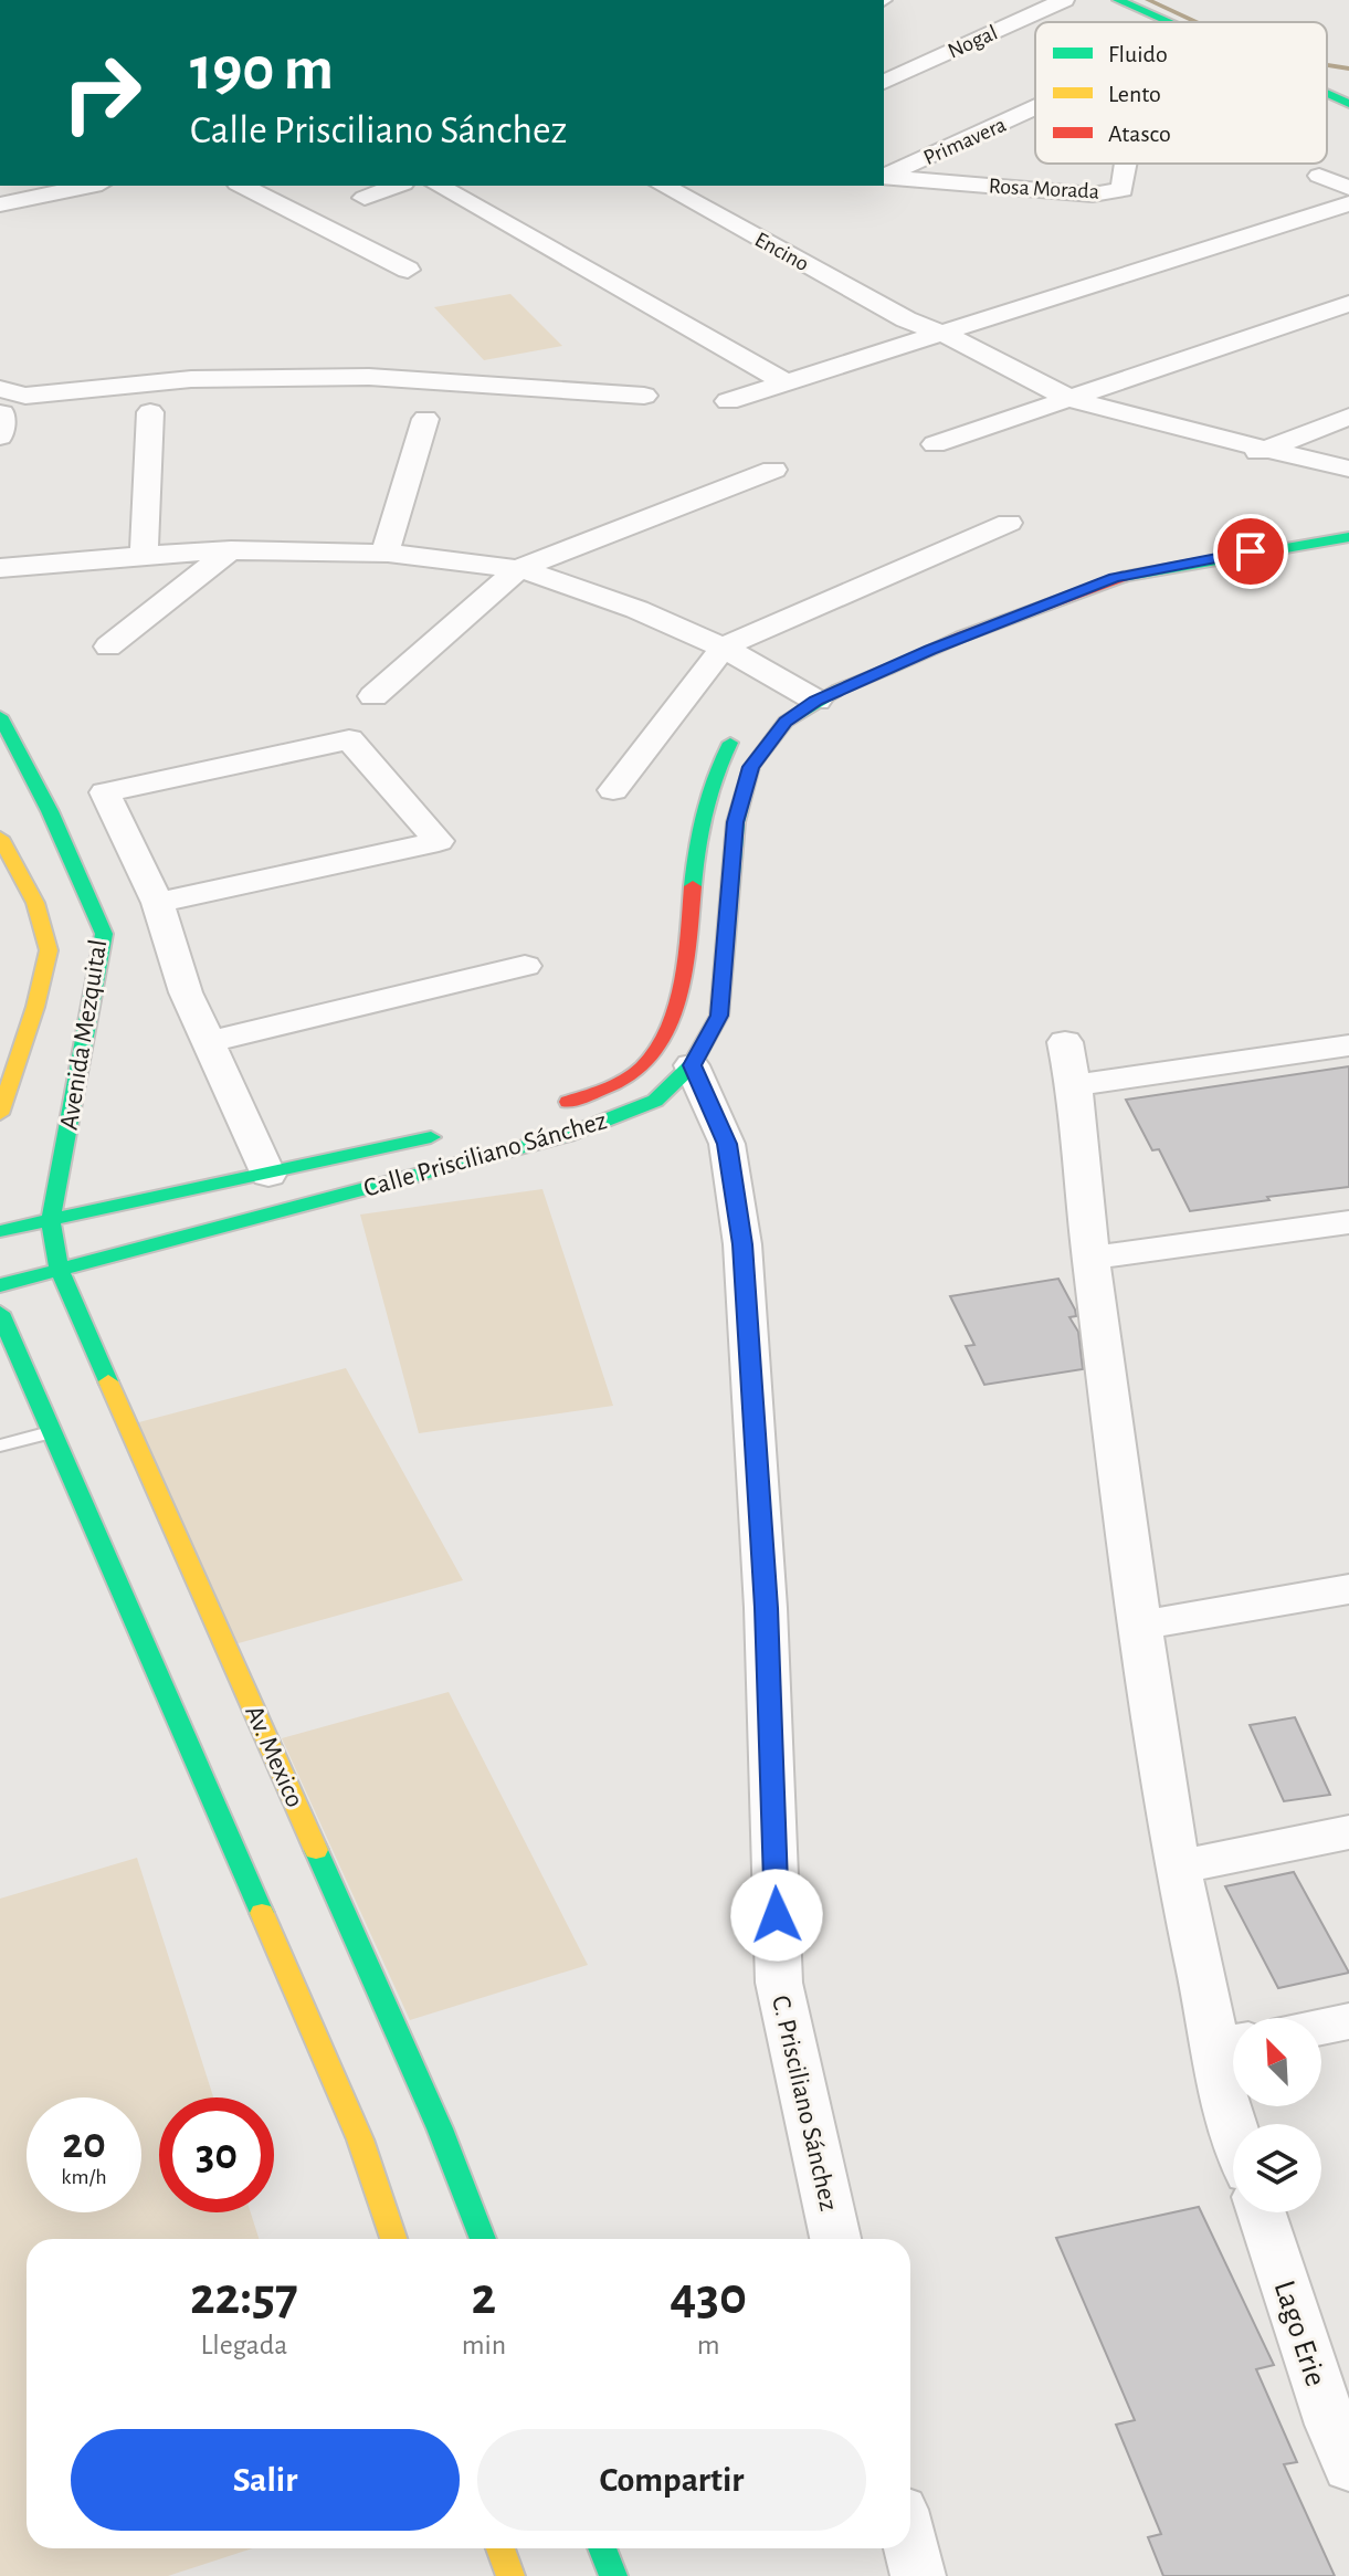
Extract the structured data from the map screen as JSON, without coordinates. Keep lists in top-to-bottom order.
{
  "streets": {
    "street": [
      "Nogal",
      "Primavera",
      "Rosa Morada",
      "Encino",
      "Avenida Mezquital",
      "Calle Prisciliano Sánchez",
      "Av. Mexico",
      "C. Prisciliano Sánchez",
      "Lago Erie"
    ]
  },
  "crossings": [
    ["Avenida Mezquital", "Calle Prisciliano Sánchez"],
    ["Avenida Mezquital", "Av. Mexico"],
    ["Calle Prisciliano Sánchez", "Av. Mexico"],
    ["Calle Prisciliano Sánchez", "C. Prisciliano Sánchez"]
  ],
  "legend": ["Fluido", "Lento", "Atasco"],
  "north": "top left",
  "page": {
    "turn": ["190 m", "Calle Prisciliano Sánchez"],
    "speed": "20 km/h",
    "limit": "30",
    "eta": [
      "22:57",
      "Llegada",
      "2",
      "min",
      "430",
      "m"
    ],
    "buttons": ["Salir", "Compartir"]
  }
}
